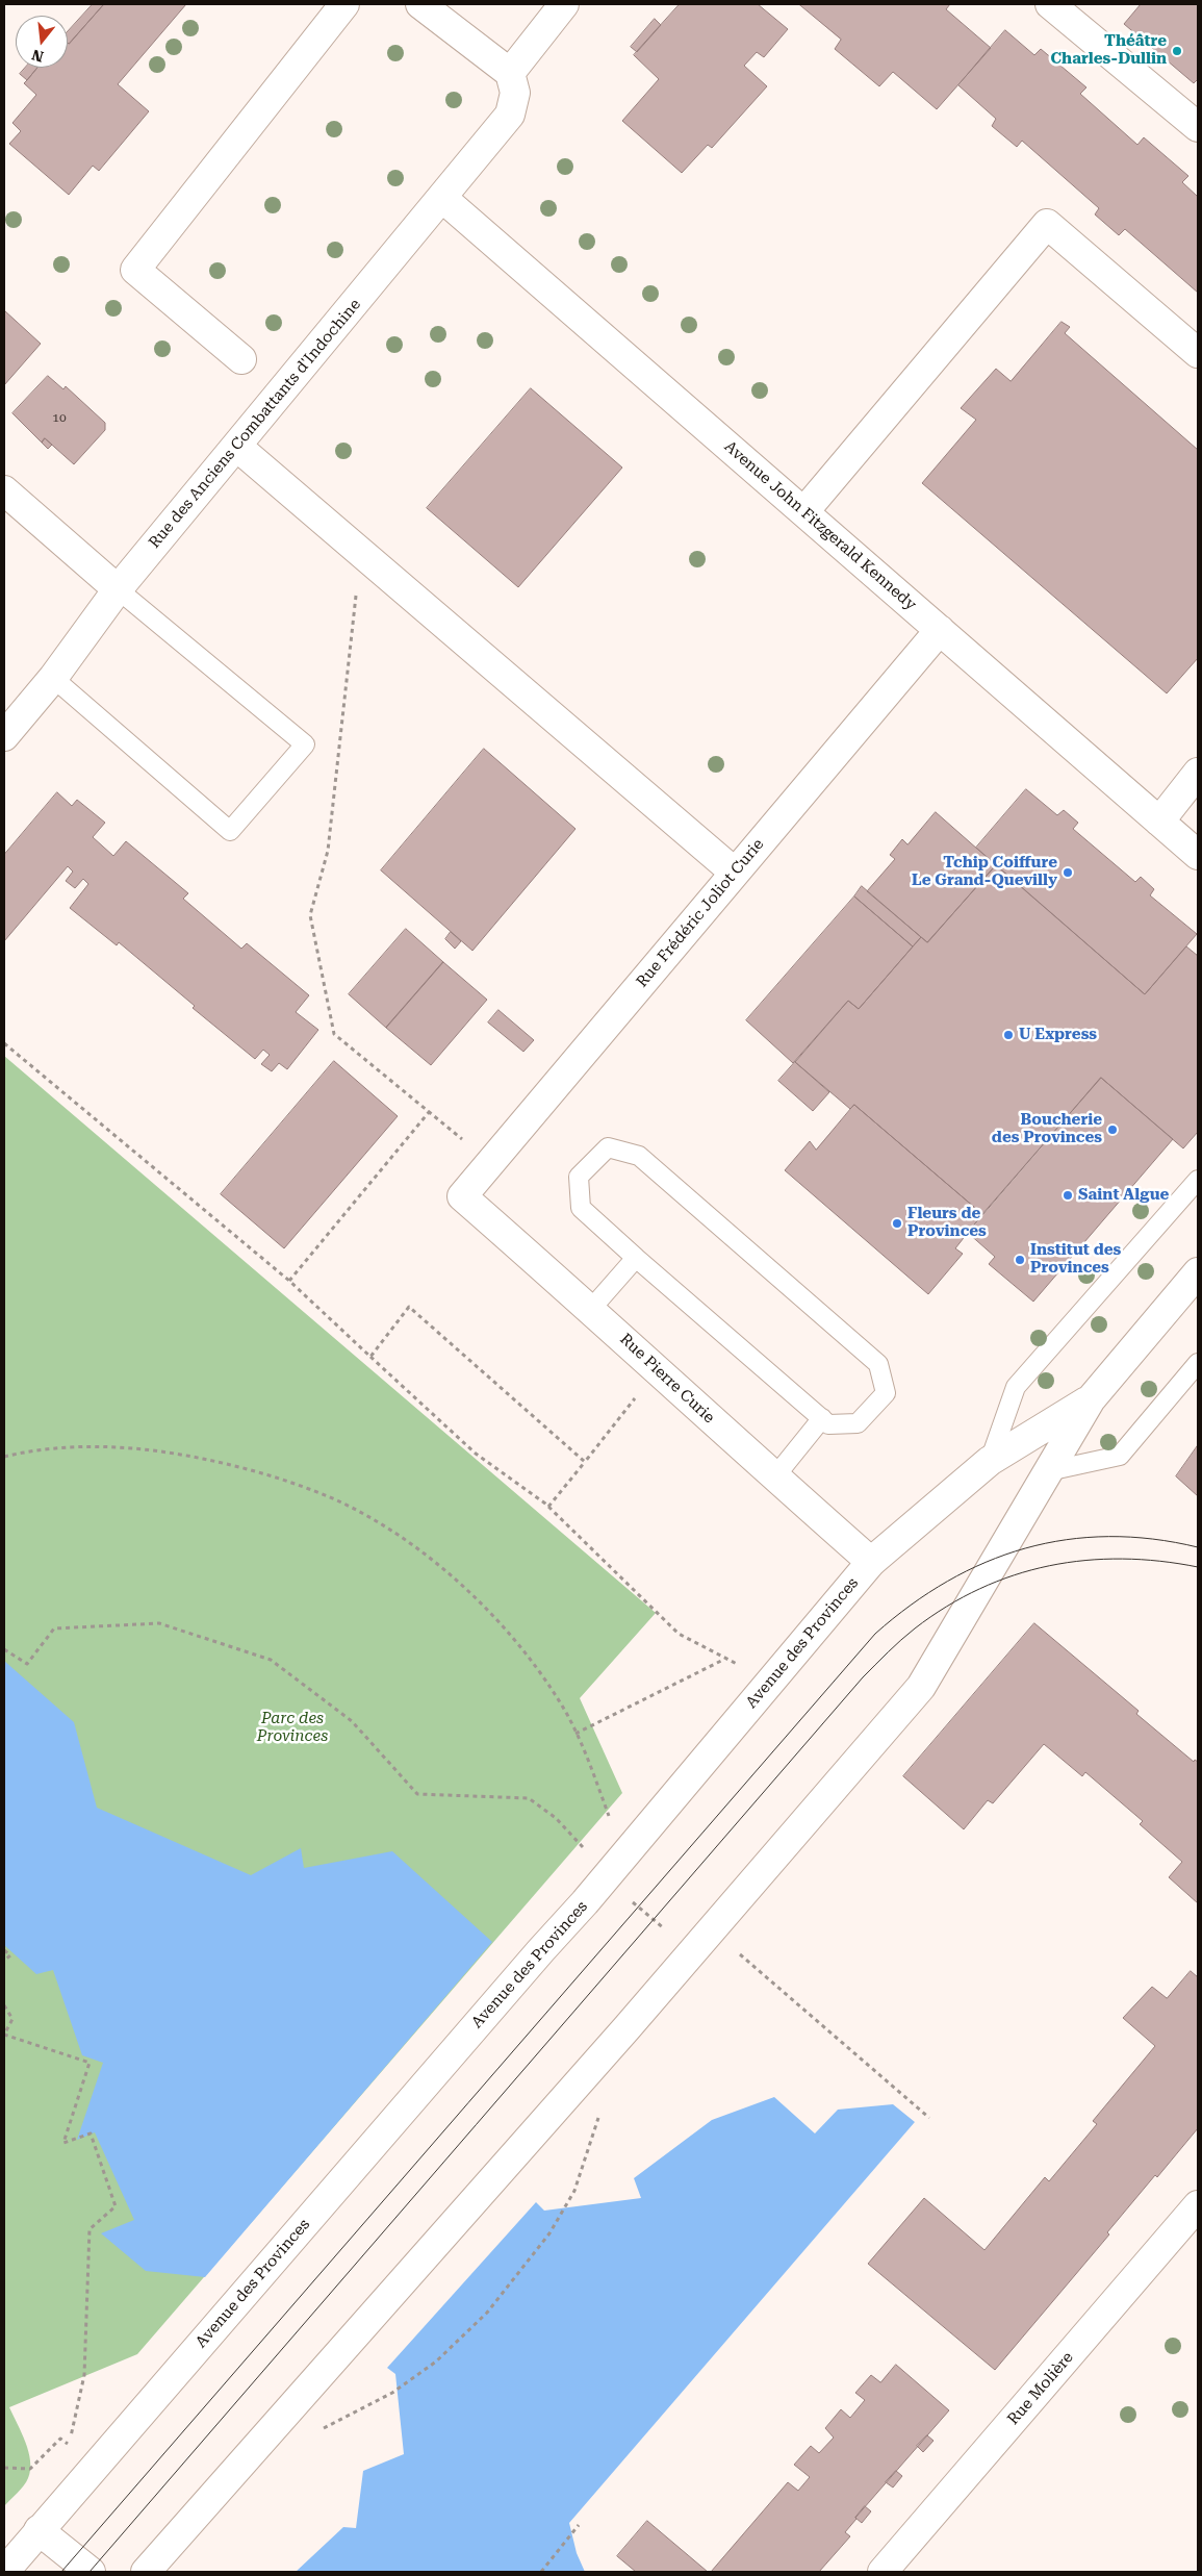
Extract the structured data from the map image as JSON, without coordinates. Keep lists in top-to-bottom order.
{
  "streets": {
    "street": [
      "Rue des Anciens Combattants d'Indochine",
      "Avenue John Fitzgerald Kennedy",
      "Rue Frédéric Joliot Curie",
      "Rue Pierre Curie",
      "Avenue des Provinces",
      "Rue Molière"
    ]
  },
  "crossings": [
    ["Rue des Anciens Combattants d'Indochine", "Avenue John Fitzgerald Kennedy"],
    ["Avenue John Fitzgerald Kennedy", "Rue Frédéric Joliot Curie"],
    ["Rue Frédéric Joliot Curie", "Rue Pierre Curie"],
    ["Rue Pierre Curie", "Avenue des Provinces"]
  ],
  "parks": ["Parc des Provinces"],
  "places": [
    "Théâtre Charles-Dullin",
    "Tchip Coiffure Le Grand-Quevilly",
    "U Express",
    "Boucherie des Provinces",
    "Saint Algue",
    "Fleurs de Provinces",
    "Institut des Provinces"
  ],
  "house_numbers": ["10"],
  "north": "bottom"
}
